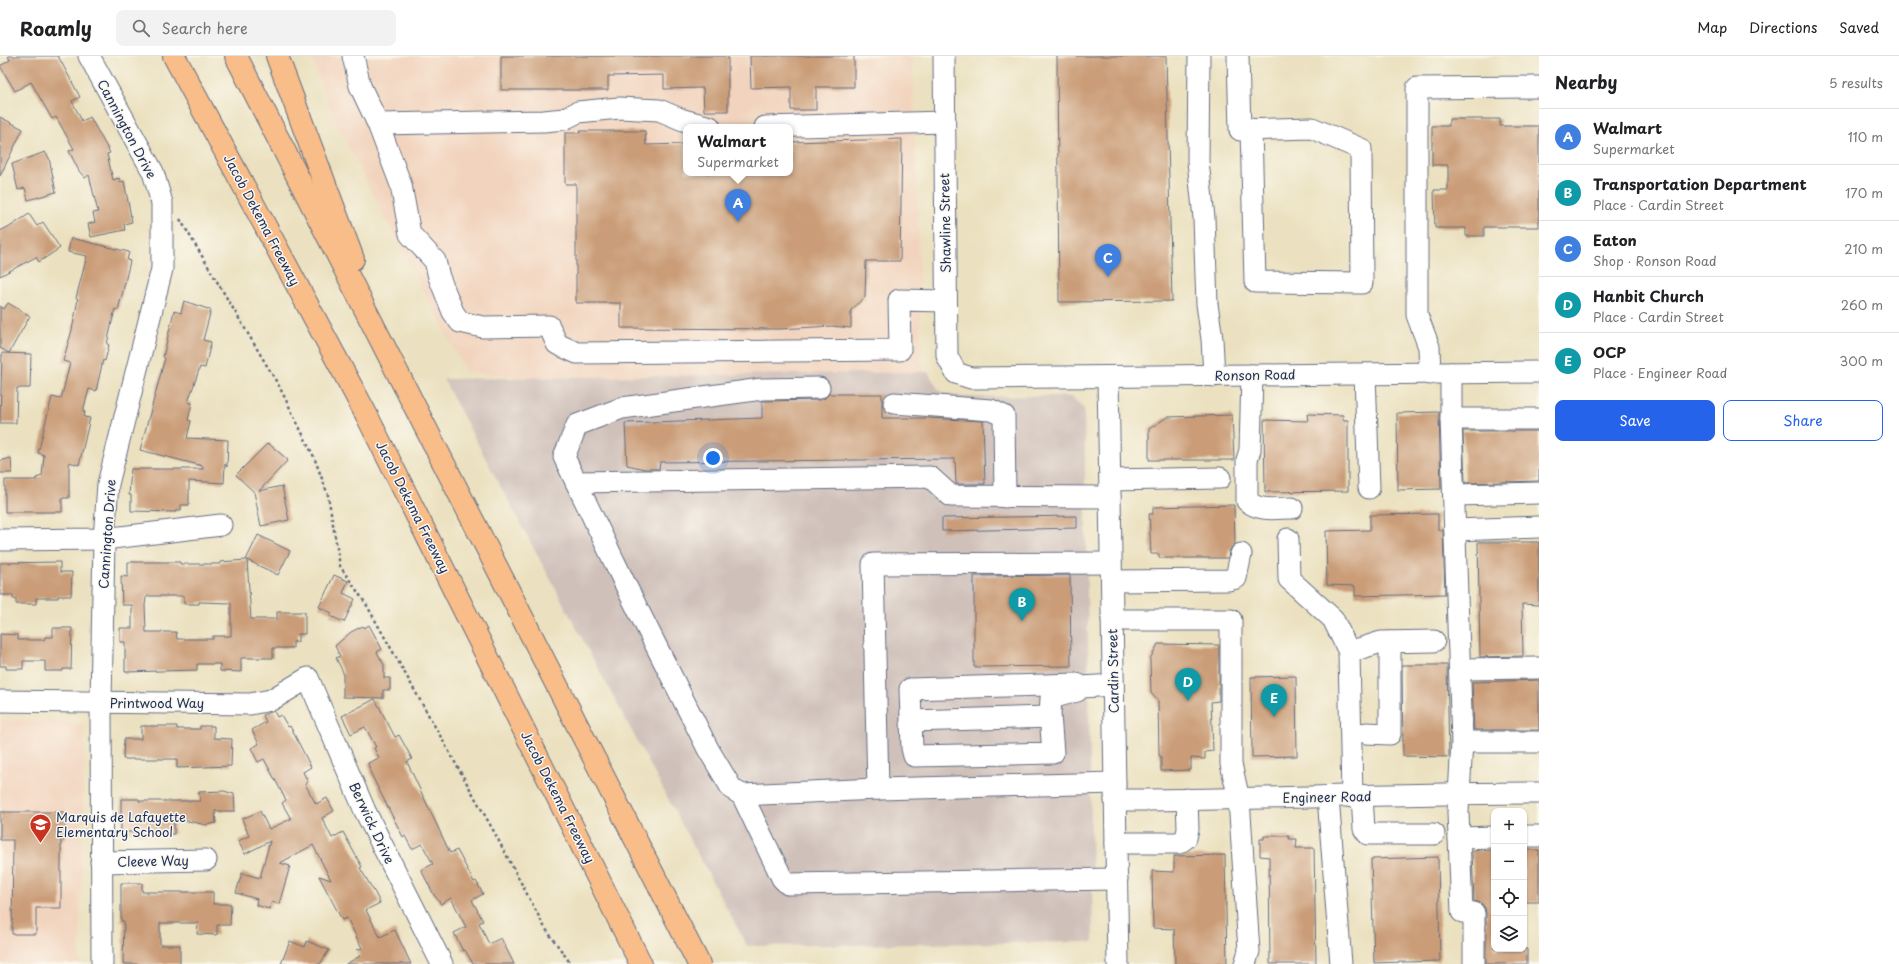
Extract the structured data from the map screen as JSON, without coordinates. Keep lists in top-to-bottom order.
{
  "streets": {
    "highway": ["Jacob Dekema Freeway"],
    "street": [
      "Cannington Drive",
      "Shawline Street",
      "Ronson Road",
      "Cardin Street",
      "Printwood Way",
      "Engineer Road",
      "Berwick Drive",
      "Cleeve Way"
    ]
  },
  "crossings": [
    ["Cannington Drive", "Printwood Way"],
    ["Cannington Drive", "Cleeve Way"],
    ["Shawline Street", "Ronson Road"],
    ["Ronson Road", "Cardin Street"],
    ["Cardin Street", "Engineer Road"],
    ["Printwood Way", "Berwick Drive"]
  ],
  "places": {
    "school or university": ["Marquis de Lafayette Elementary School"]
  },
  "page": {
    "header": "Roamly",
    "search": "Search here",
    "nav": ["Map", "Directions", "Saved"],
    "heading": ["Nearby", "5 results"],
    "list": [
      {
        "mark": "A",
        "name": "Walmart",
        "note": "Supermarket",
        "value": "110 m"
      },
      {
        "mark": "B",
        "name": "Transportation Department",
        "note": "Place · Cardin Street",
        "value": "170 m"
      },
      {
        "mark": "C",
        "name": "Eaton",
        "note": "Shop · Ronson Road",
        "value": "210 m"
      },
      {
        "mark": "D",
        "name": "Hanbit Church",
        "note": "Place · Cardin Street",
        "value": "260 m"
      },
      {
        "mark": "E",
        "name": "OCP",
        "note": "Place · Engineer Road",
        "value": "300 m"
      }
    ],
    "popup": ["Walmart", "Supermarket"],
    "pins": [
      "A",
      "C",
      "B",
      "D",
      "E"
    ],
    "buttons": ["Save", "Share"],
    "map_buttons": ["+", "−"]
  }
}
